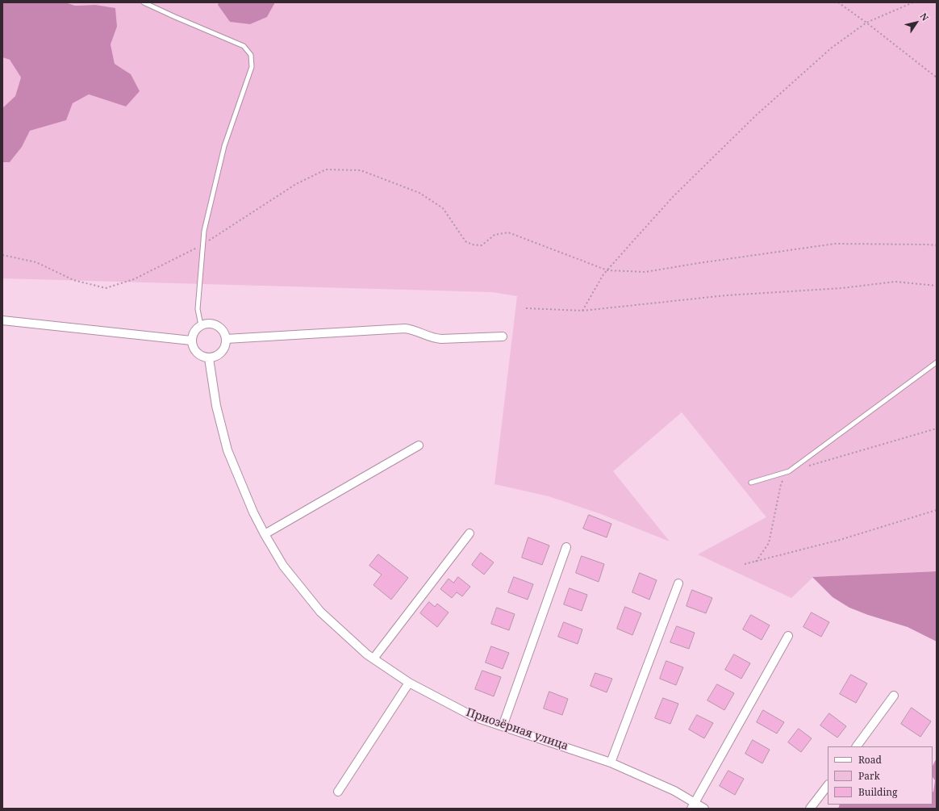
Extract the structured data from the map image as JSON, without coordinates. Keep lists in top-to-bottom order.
{
  "streets": {
    "street": ["Приозёрная улица"]
  },
  "legend": ["Road", "Park", "Building"],
  "north": "top right"
}
